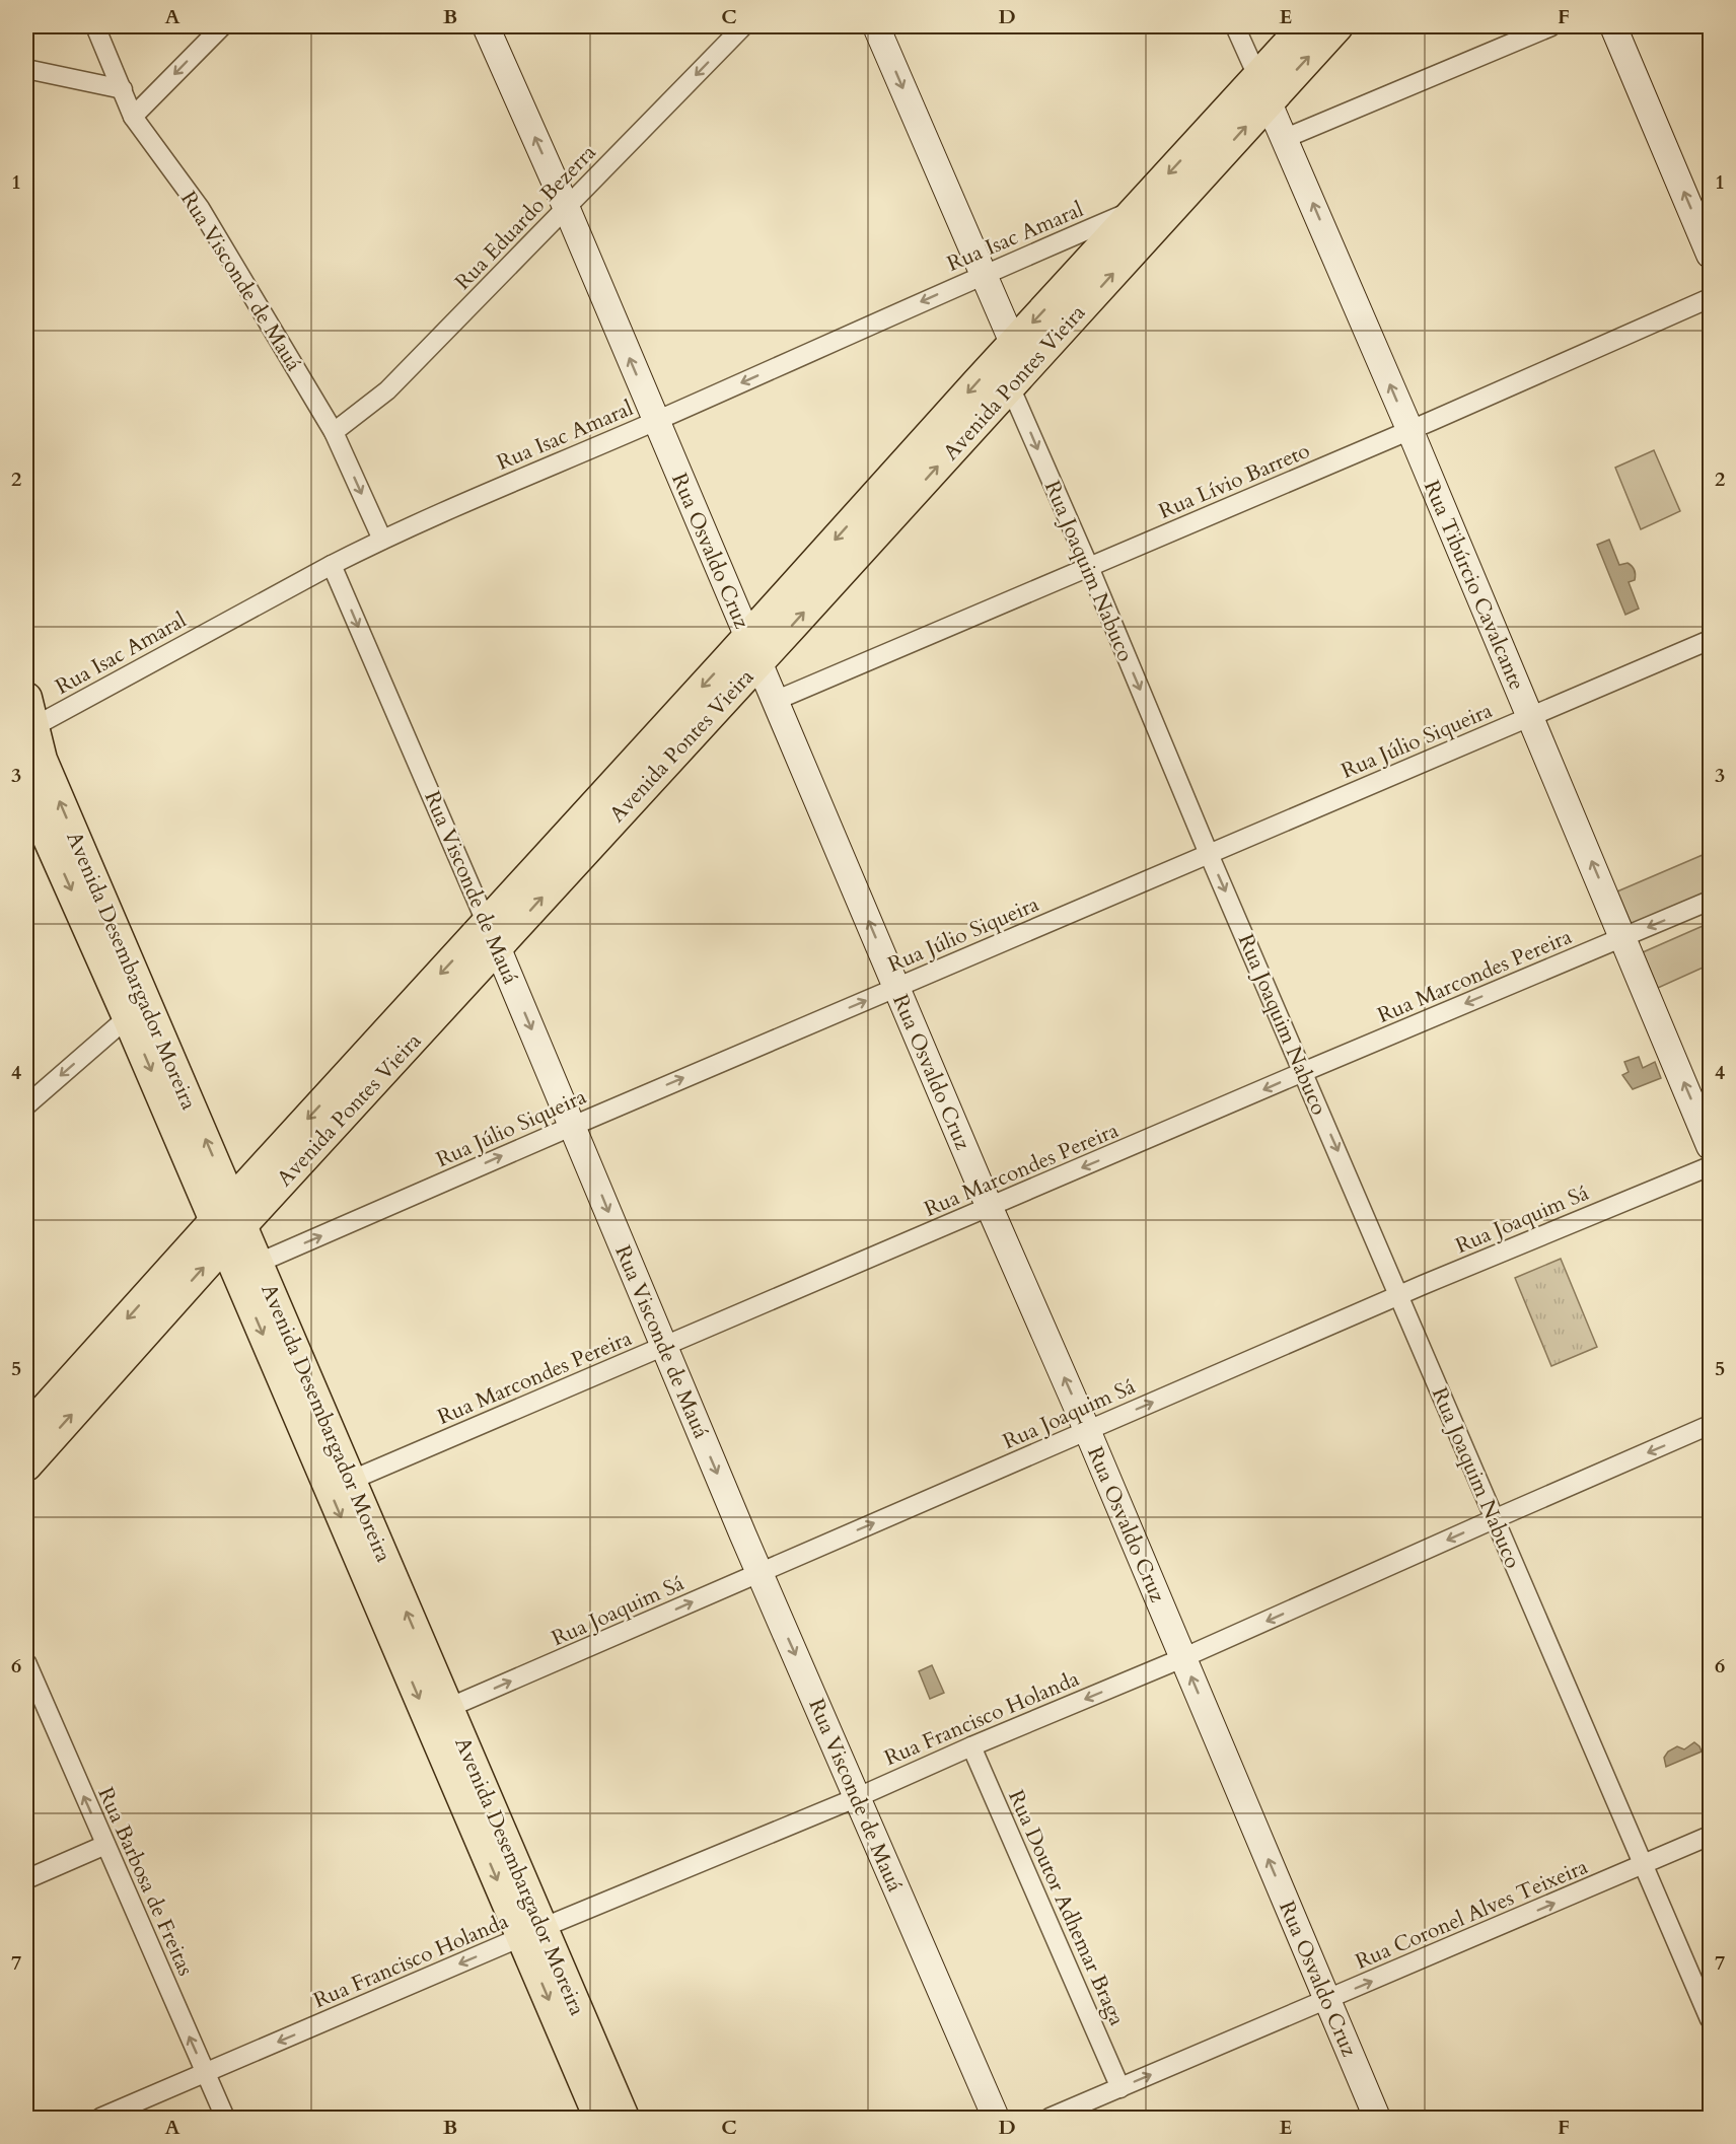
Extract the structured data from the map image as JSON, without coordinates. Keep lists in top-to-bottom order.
{
  "streets": {
    "main road": ["Avenida Pontes Vieira", "Avenida Desembargador Moreira"],
    "street": [
      "Rua Eduardo Bezerra",
      "Rua Isac Amaral",
      "Rua Visconde de Mauá",
      "Rua Lívio Barreto",
      "Rua Osvaldo Cruz",
      "Rua Joaquim Nabuco",
      "Rua Tibúrcio Cavalcante",
      "Rua Júlio Siqueira",
      "Rua Marcondes Pereira",
      "Rua Joaquim Sá",
      "Rua Francisco Holanda",
      "Rua Barbosa de Freitas",
      "Rua Doutor Adhemar Braga",
      "Rua Coronel Alves Teixeira"
    ]
  },
  "crossings": [
    ["Rua Eduardo Bezerra", "Rua Visconde de Mauá"],
    ["Rua Eduardo Bezerra", "Rua Osvaldo Cruz"],
    ["Rua Isac Amaral", "Rua Visconde de Mauá"],
    ["Rua Isac Amaral", "Avenida Pontes Vieira"],
    ["Rua Isac Amaral", "Rua Osvaldo Cruz"],
    ["Rua Isac Amaral", "Rua Joaquim Nabuco"],
    ["Rua Isac Amaral", "Avenida Desembargador Moreira"],
    ["Rua Visconde de Mauá", "Avenida Pontes Vieira"],
    ["Rua Visconde de Mauá", "Rua Júlio Siqueira"],
    ["Rua Visconde de Mauá", "Rua Marcondes Pereira"],
    ["Rua Visconde de Mauá", "Rua Joaquim Sá"],
    ["Rua Visconde de Mauá", "Rua Francisco Holanda"],
    ["Avenida Pontes Vieira", "Rua Osvaldo Cruz"],
    ["Avenida Pontes Vieira", "Rua Joaquim Nabuco"],
    ["Avenida Pontes Vieira", "Rua Tibúrcio Cavalcante"],
    ["Avenida Pontes Vieira", "Avenida Desembargador Moreira"],
    ["Rua Lívio Barreto", "Rua Osvaldo Cruz"],
    ["Rua Lívio Barreto", "Rua Joaquim Nabuco"],
    ["Rua Lívio Barreto", "Rua Tibúrcio Cavalcante"],
    ["Rua Osvaldo Cruz", "Rua Júlio Siqueira"],
    ["Rua Osvaldo Cruz", "Rua Marcondes Pereira"],
    ["Rua Osvaldo Cruz", "Rua Joaquim Sá"],
    ["Rua Osvaldo Cruz", "Rua Francisco Holanda"],
    ["Rua Osvaldo Cruz", "Rua Coronel Alves Teixeira"],
    ["Rua Joaquim Nabuco", "Rua Júlio Siqueira"],
    ["Rua Joaquim Nabuco", "Rua Marcondes Pereira"],
    ["Rua Joaquim Nabuco", "Rua Joaquim Sá"],
    ["Rua Joaquim Nabuco", "Rua Francisco Holanda"],
    ["Rua Joaquim Nabuco", "Rua Coronel Alves Teixeira"],
    ["Rua Tibúrcio Cavalcante", "Rua Júlio Siqueira"],
    ["Rua Tibúrcio Cavalcante", "Rua Marcondes Pereira"],
    ["Rua Júlio Siqueira", "Avenida Desembargador Moreira"],
    ["Avenida Desembargador Moreira", "Rua Marcondes Pereira"],
    ["Avenida Desembargador Moreira", "Rua Joaquim Sá"],
    ["Avenida Desembargador Moreira", "Rua Francisco Holanda"],
    ["Rua Francisco Holanda", "Rua Barbosa de Freitas"],
    ["Rua Francisco Holanda", "Rua Doutor Adhemar Braga"],
    ["Rua Doutor Adhemar Braga", "Rua Coronel Alves Teixeira"]
  ],
  "one_way": [
    "Rua Eduardo Bezerra",
    "Rua Visconde de Mauá",
    "Rua Osvaldo Cruz",
    "Rua Joaquim Nabuco",
    "Rua Tibúrcio Cavalcante",
    "Rua Júlio Siqueira",
    "Rua Marcondes Pereira",
    "Rua Joaquim Sá",
    "Rua Francisco Holanda",
    "Rua Barbosa de Freitas",
    "Rua Coronel Alves Teixeira"
  ],
  "grid": {
    "columns": [
      "A",
      "B",
      "C",
      "D",
      "E",
      "F"
    ],
    "rows": [
      "1",
      "2",
      "3",
      "4",
      "5",
      "6",
      "7"
    ]
  }
}
